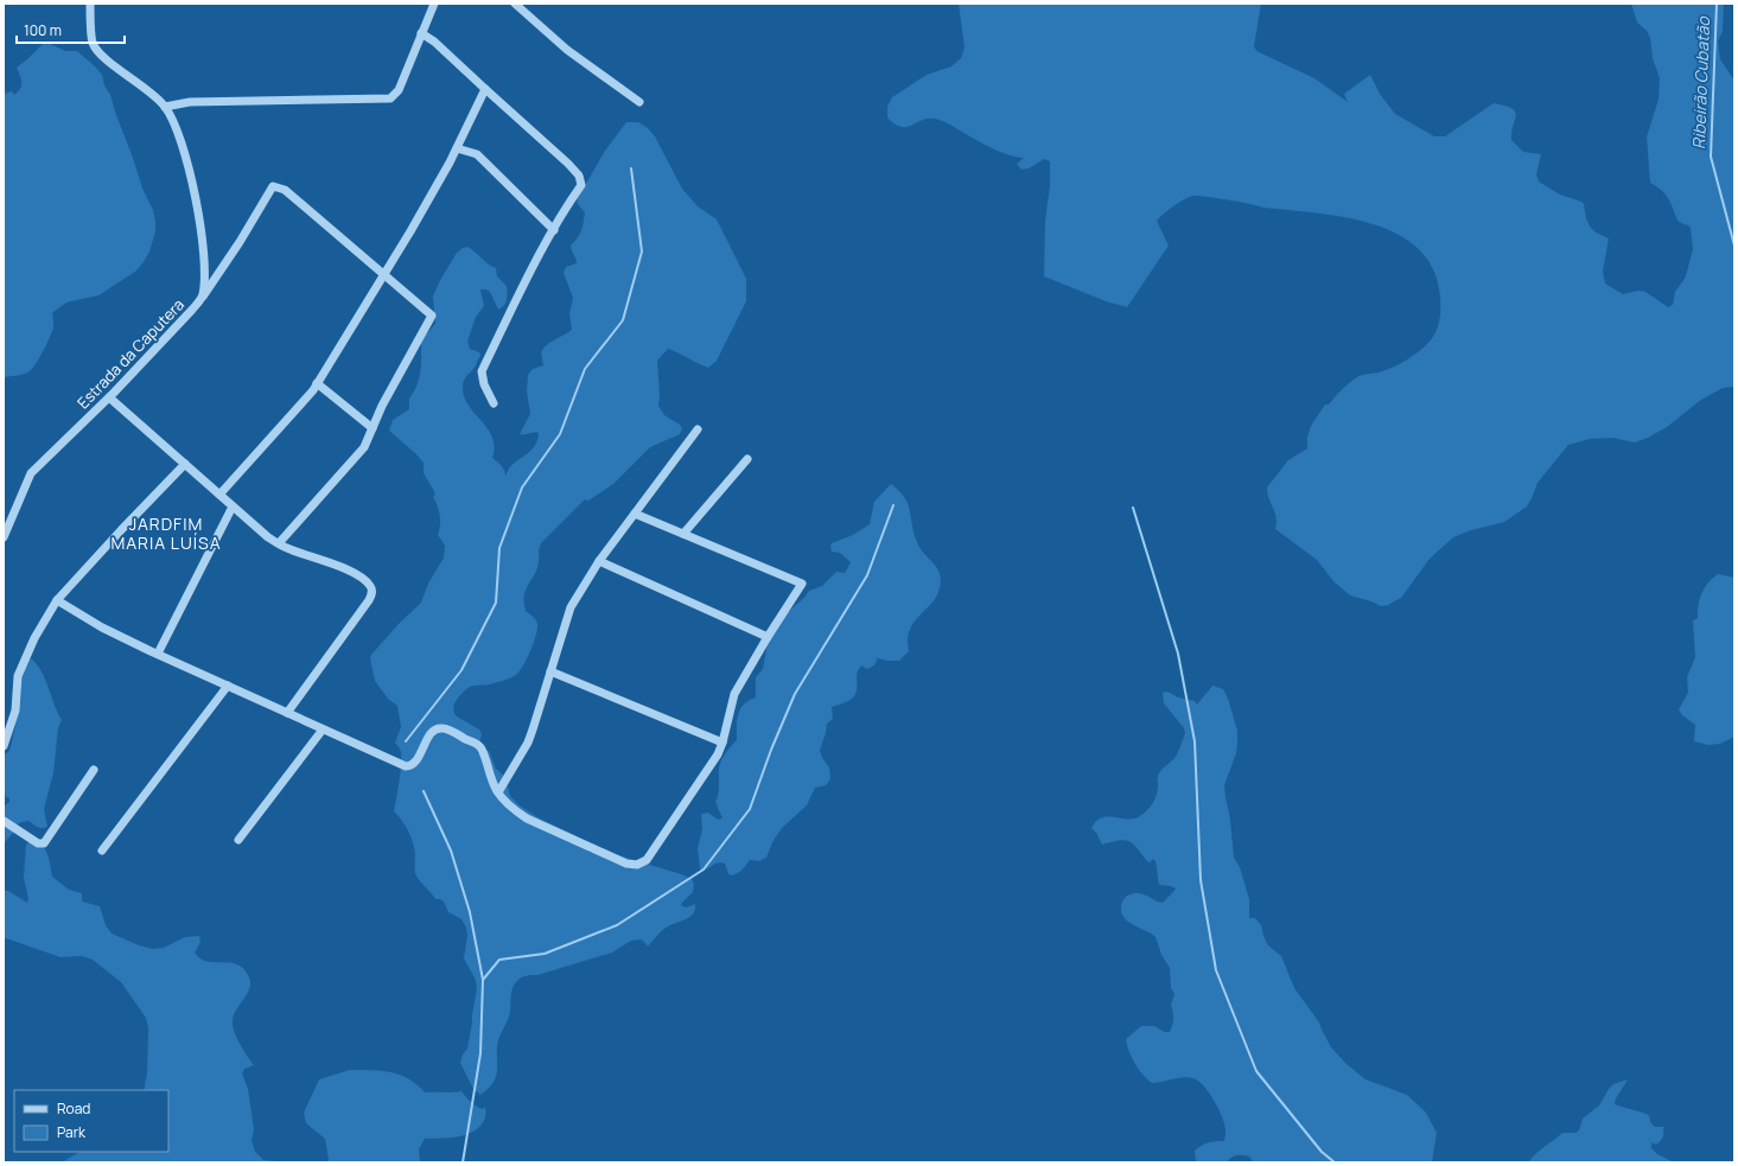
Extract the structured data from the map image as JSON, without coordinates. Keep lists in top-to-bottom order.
{
  "streets": {
    "street": ["Estrada da Caputera"]
  },
  "districts": ["JARDFIM MARIA LUÍSA"],
  "water": ["Ribeirão Cubatão"],
  "legend": ["Road", "Park"],
  "scale_bar": "100 m"
}
